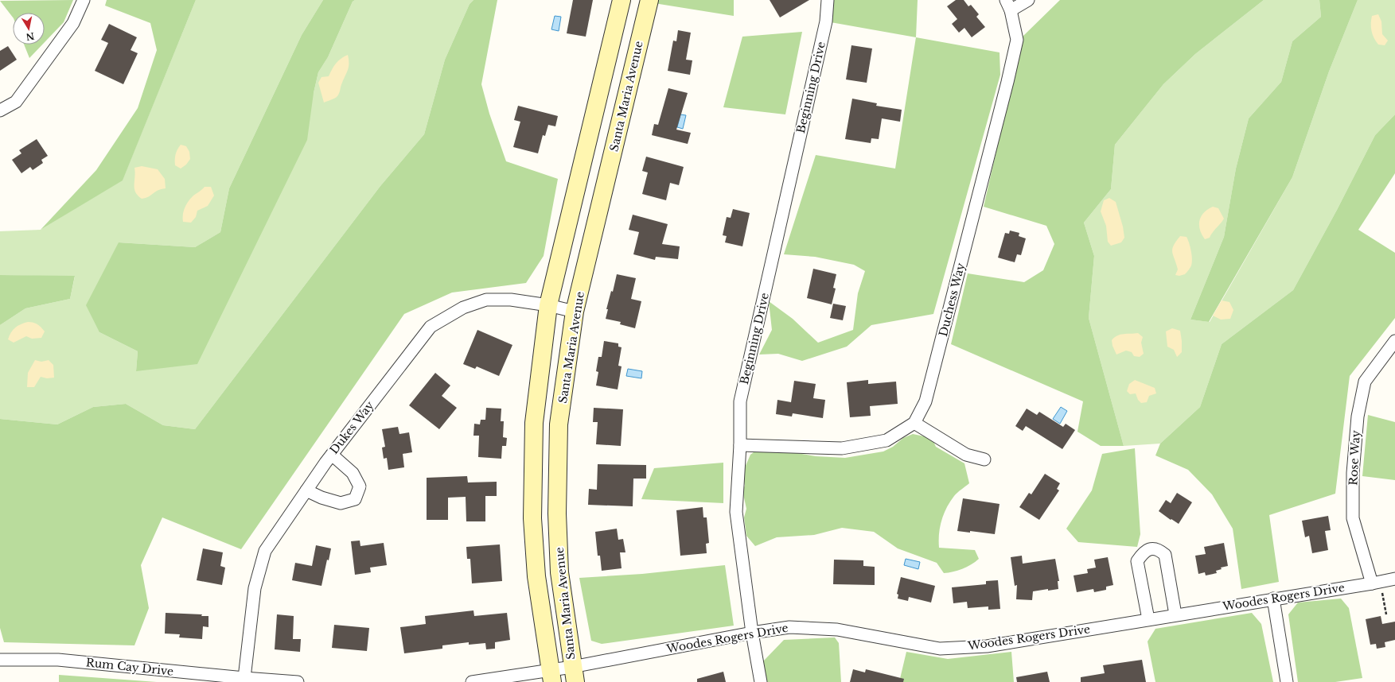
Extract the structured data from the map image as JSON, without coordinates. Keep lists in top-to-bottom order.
{
  "streets": {
    "street": [
      "Beginning Drive",
      "Santa Maria Avenue",
      "Duchess Way",
      "Dukes Way",
      "Rose Way",
      "Woodes Rogers Drive",
      "Rum Cay Drive"
    ]
  },
  "crossings": [
    ["Beginning Drive", "Woodes Rogers Drive"],
    ["Santa Maria Avenue", "Dukes Way"],
    ["Santa Maria Avenue", "Woodes Rogers Drive"],
    ["Dukes Way", "Rum Cay Drive"],
    ["Rose Way", "Woodes Rogers Drive"]
  ],
  "north": "bottom"
}
